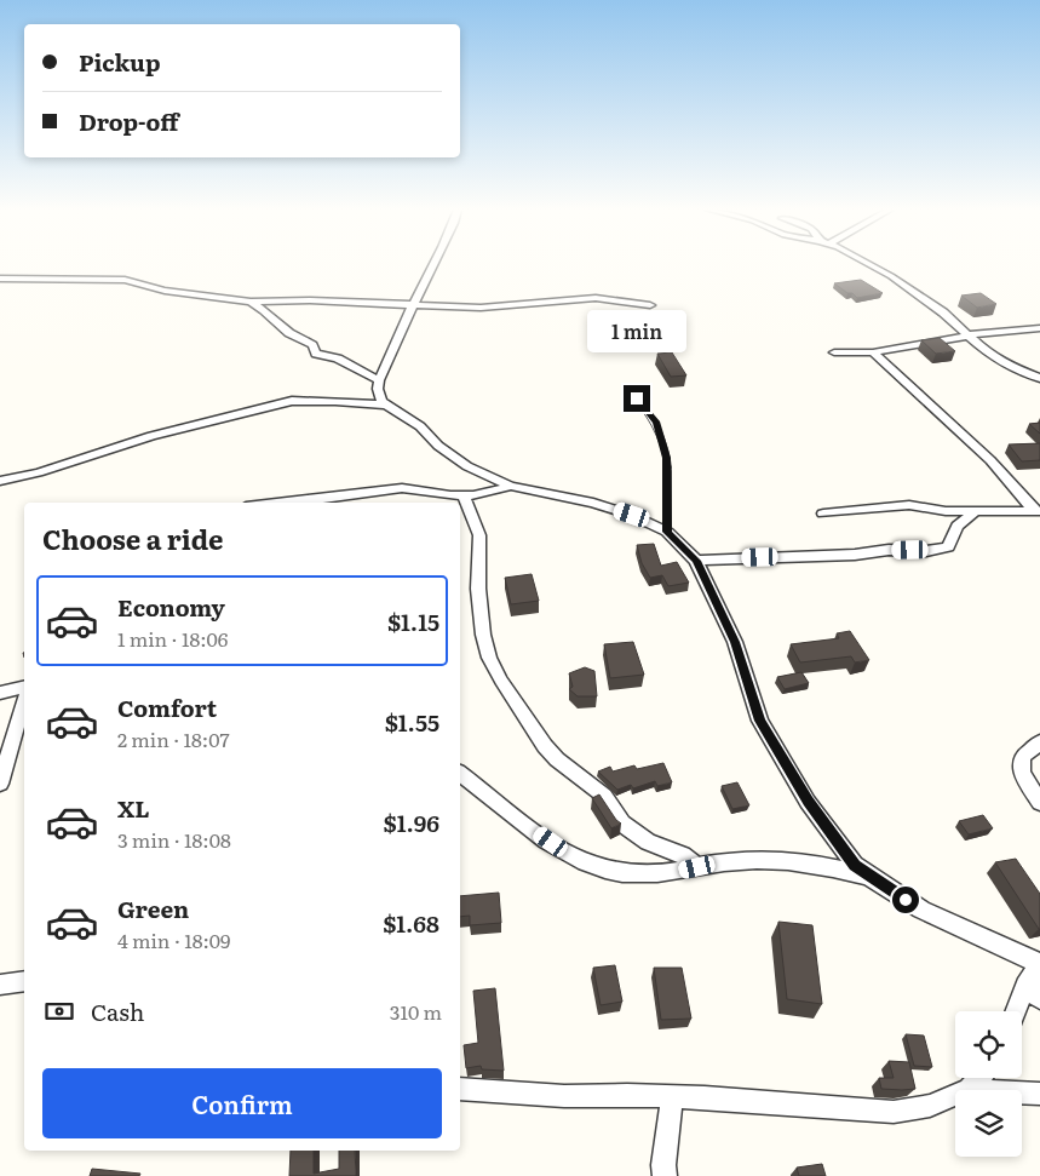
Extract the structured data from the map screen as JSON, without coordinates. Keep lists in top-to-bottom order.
{
  "page": {
    "banner": ["Pickup", "Drop-off"],
    "bubble": "1 min",
    "heading": "Choose a ride",
    "list": [
      {
        "name": "Economy",
        "note": "1 min · 18:06",
        "value": "$1.15"
      },
      {
        "name": "Comfort",
        "note": "2 min · 18:07",
        "value": "$1.55"
      },
      {
        "name": "XL",
        "note": "3 min · 18:08",
        "value": "$1.96"
      },
      {
        "name": "Green",
        "note": "4 min · 18:09",
        "value": "$1.68"
      }
    ],
    "pay": ["Cash", "310 m"],
    "buttons": "Confirm"
  }
}
